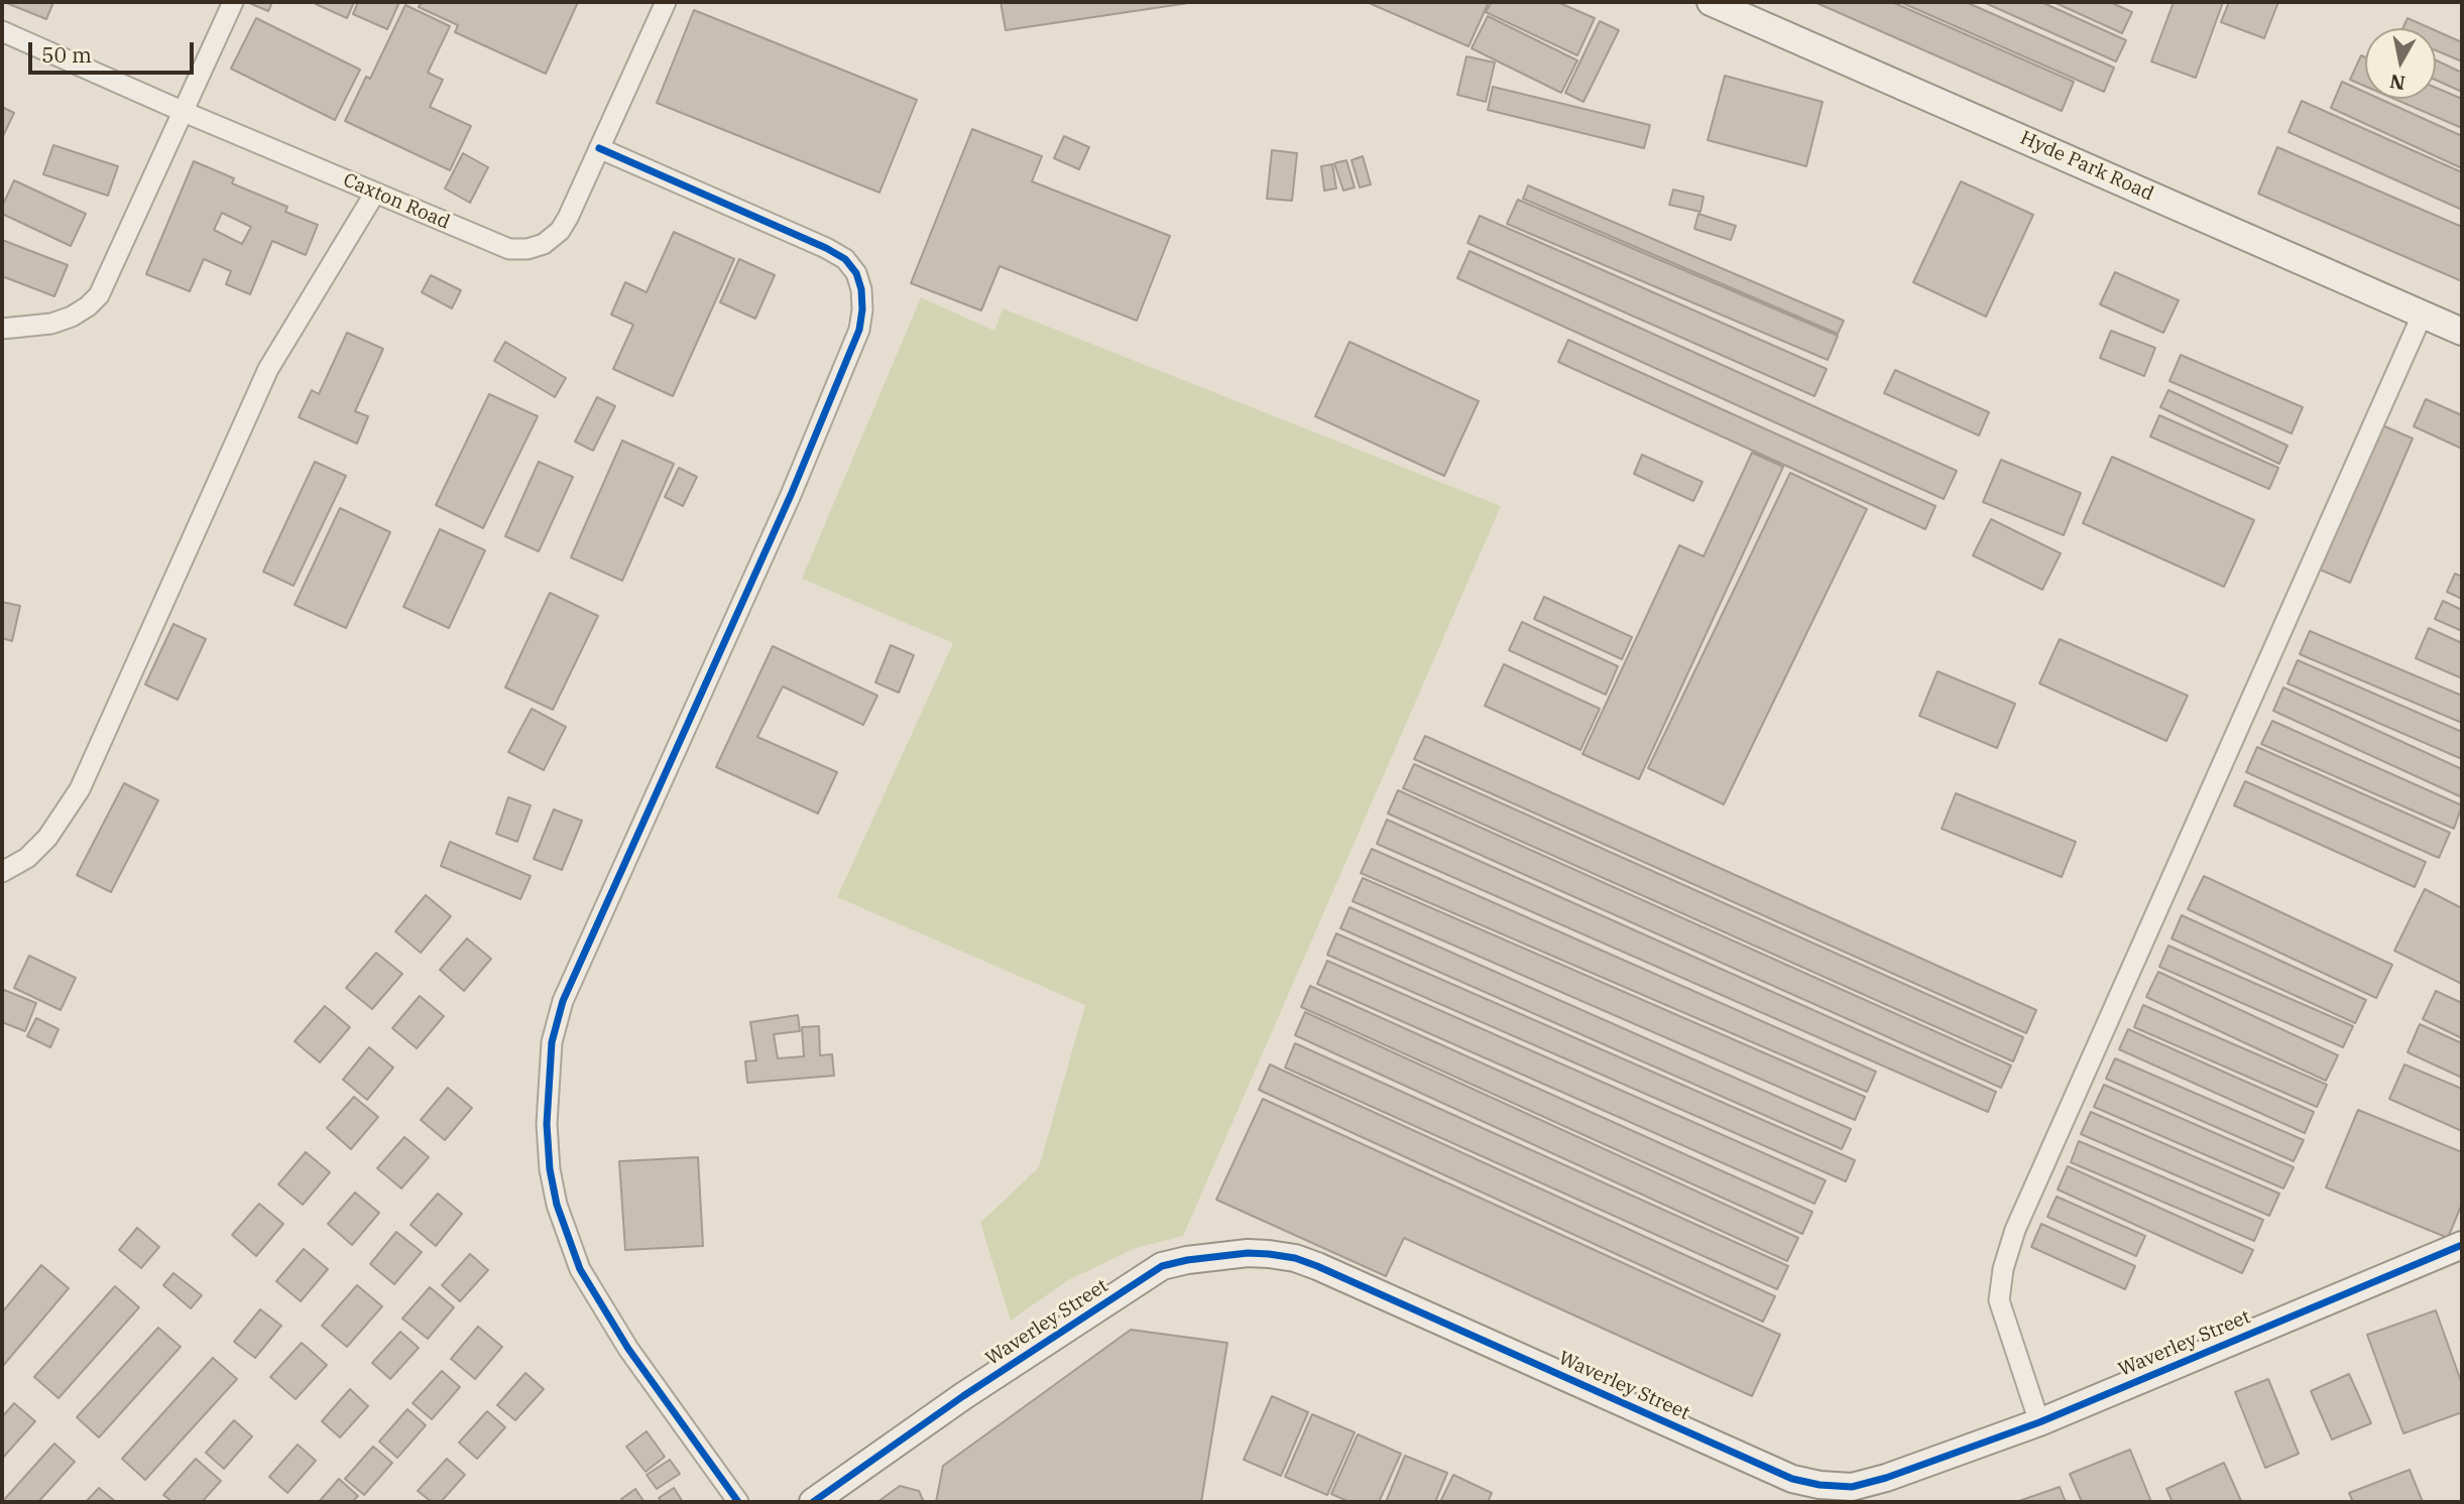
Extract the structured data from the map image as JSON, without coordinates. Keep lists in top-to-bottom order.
{
  "streets": {
    "street": ["Hyde Park Road", "Caxton Road", "Waverley Street"]
  },
  "scale_bar": "50 m",
  "north": "bottom"
}
